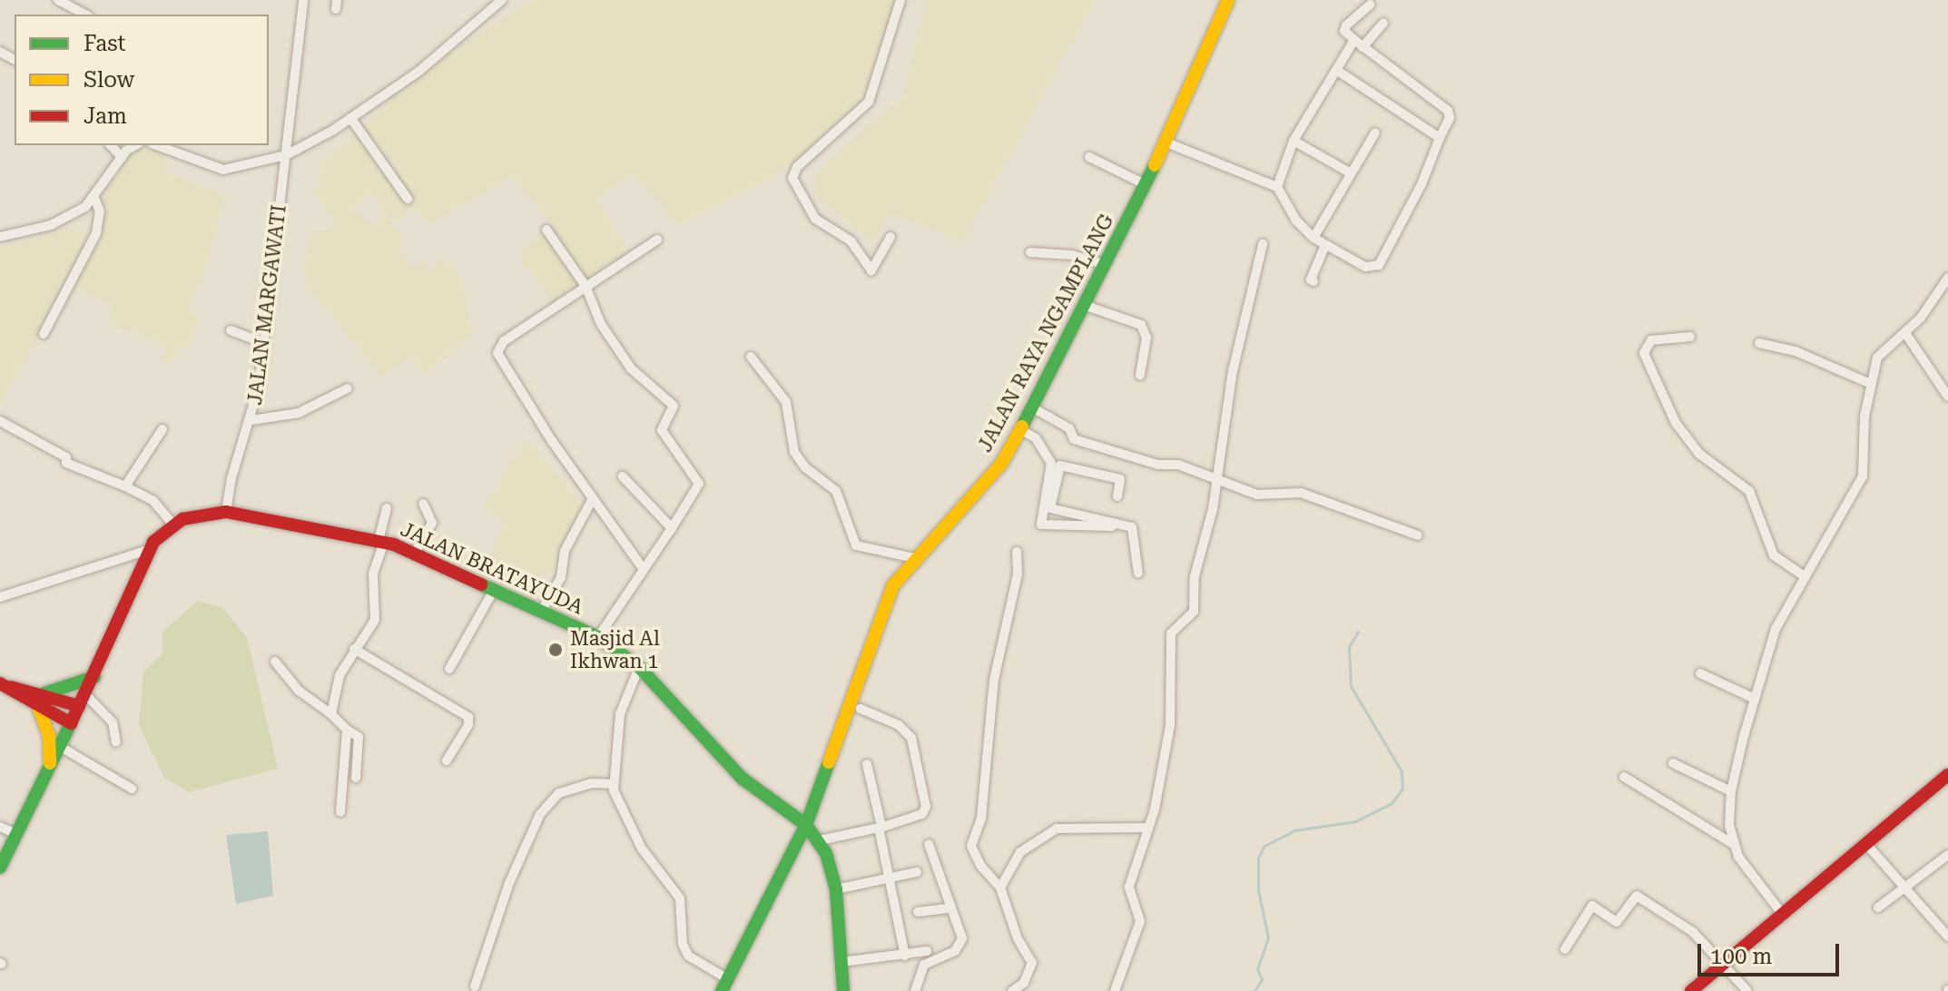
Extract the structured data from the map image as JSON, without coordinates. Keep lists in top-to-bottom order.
{
  "streets": {
    "main road": ["JALAN RAYA NGAMPLANG", "JALAN BRATAYUDA"],
    "street": ["JALAN MARGAWATI"]
  },
  "crossings": [
    ["JALAN MARGAWATI", "JALAN BRATAYUDA"],
    ["JALAN RAYA NGAMPLANG", "JALAN BRATAYUDA"]
  ],
  "places": ["Masjid Al Ikhwan 1"],
  "legend": ["Fast", "Slow", "Jam"],
  "scale_bar": "100 m"
}
